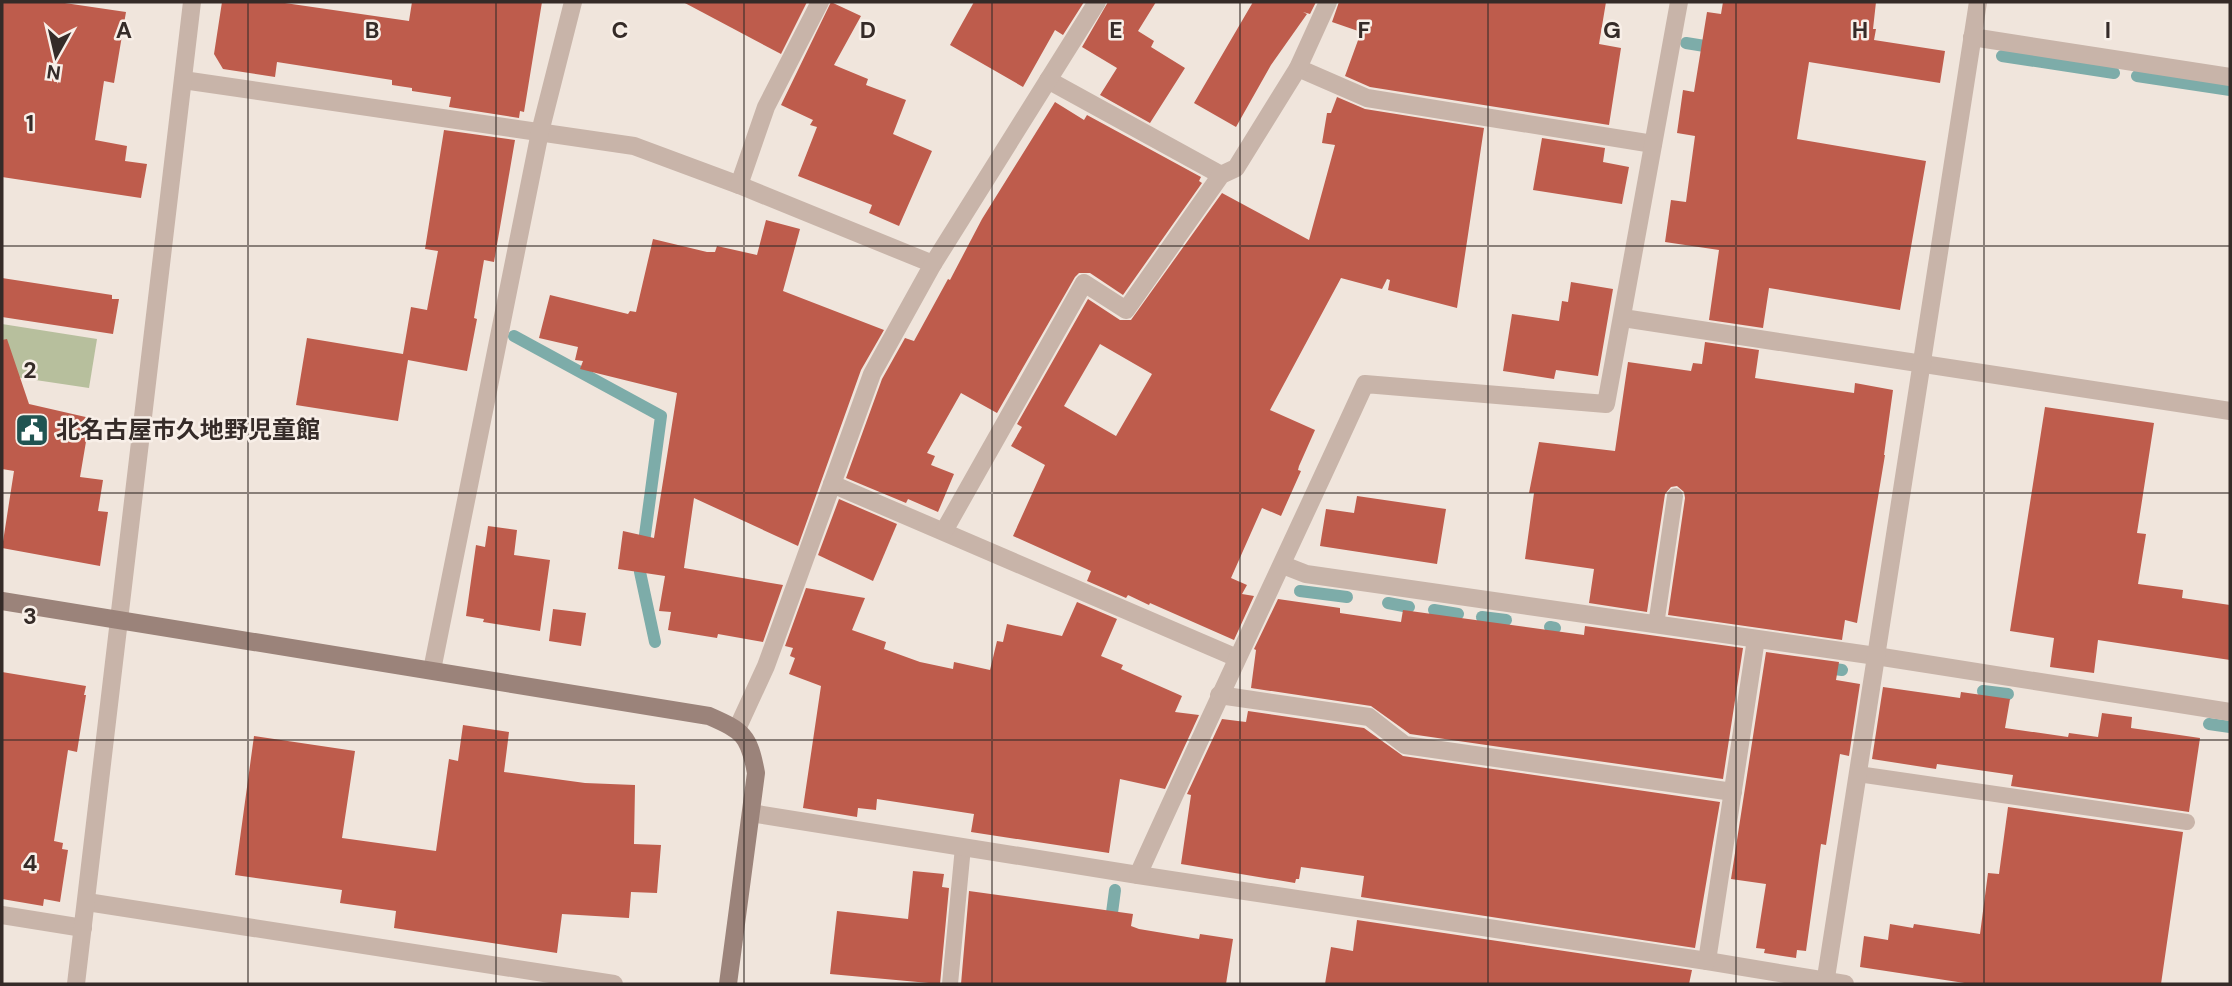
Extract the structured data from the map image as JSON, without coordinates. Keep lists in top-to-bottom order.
{
  "places": {
    "public building": ["北名古屋市久地野児童館"]
  },
  "north": "bottom",
  "grid": {
    "columns": [
      "A",
      "B",
      "C",
      "D",
      "E",
      "F",
      "G",
      "H",
      "I"
    ],
    "rows": [
      "1",
      "2",
      "3",
      "4"
    ]
  }
}
